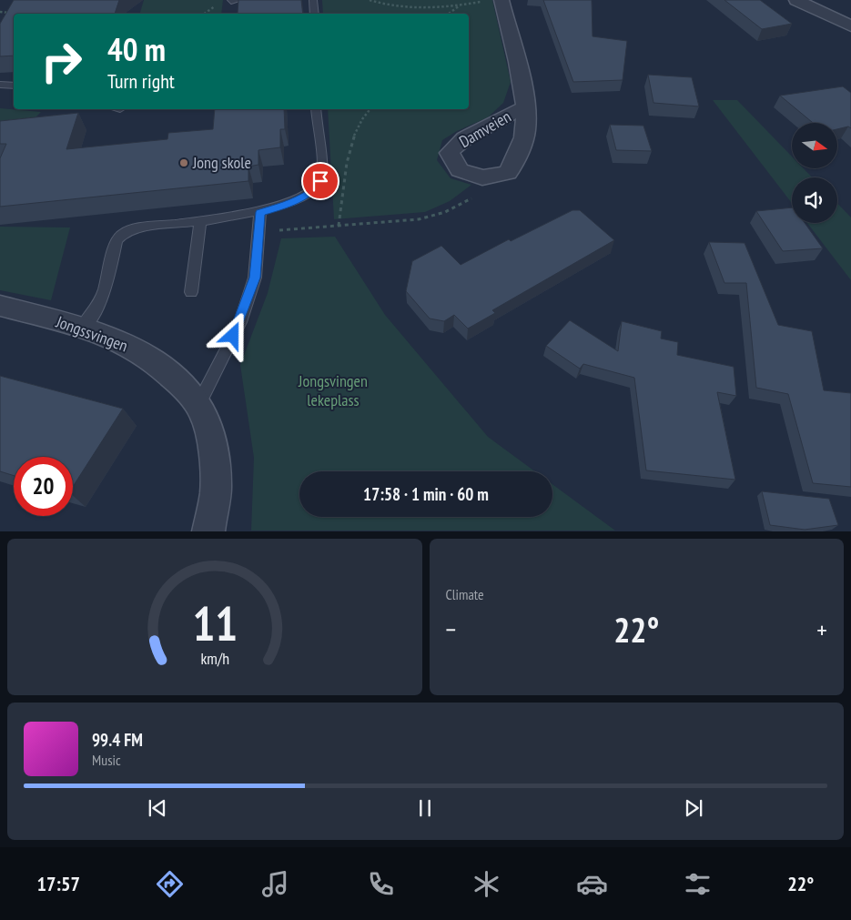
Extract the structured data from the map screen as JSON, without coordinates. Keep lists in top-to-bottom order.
{
  "streets": {
    "street": ["Damveien", "Jongssvingen"]
  },
  "parks": ["Jongsvingen lekeplass"],
  "places": ["Jong skole"],
  "north": "right",
  "page": {
    "turn": ["40 m", "Turn right"],
    "limit": "20",
    "trip": "17:58 · 1 min · 60 m",
    "tile": "Climate",
    "heat": ["−", "22°", "+"],
    "song": ["99.4 FM", "Music"],
    "tabs": ["17:57", "22°"],
    "gauge": ["11", "km/h"]
  }
}
